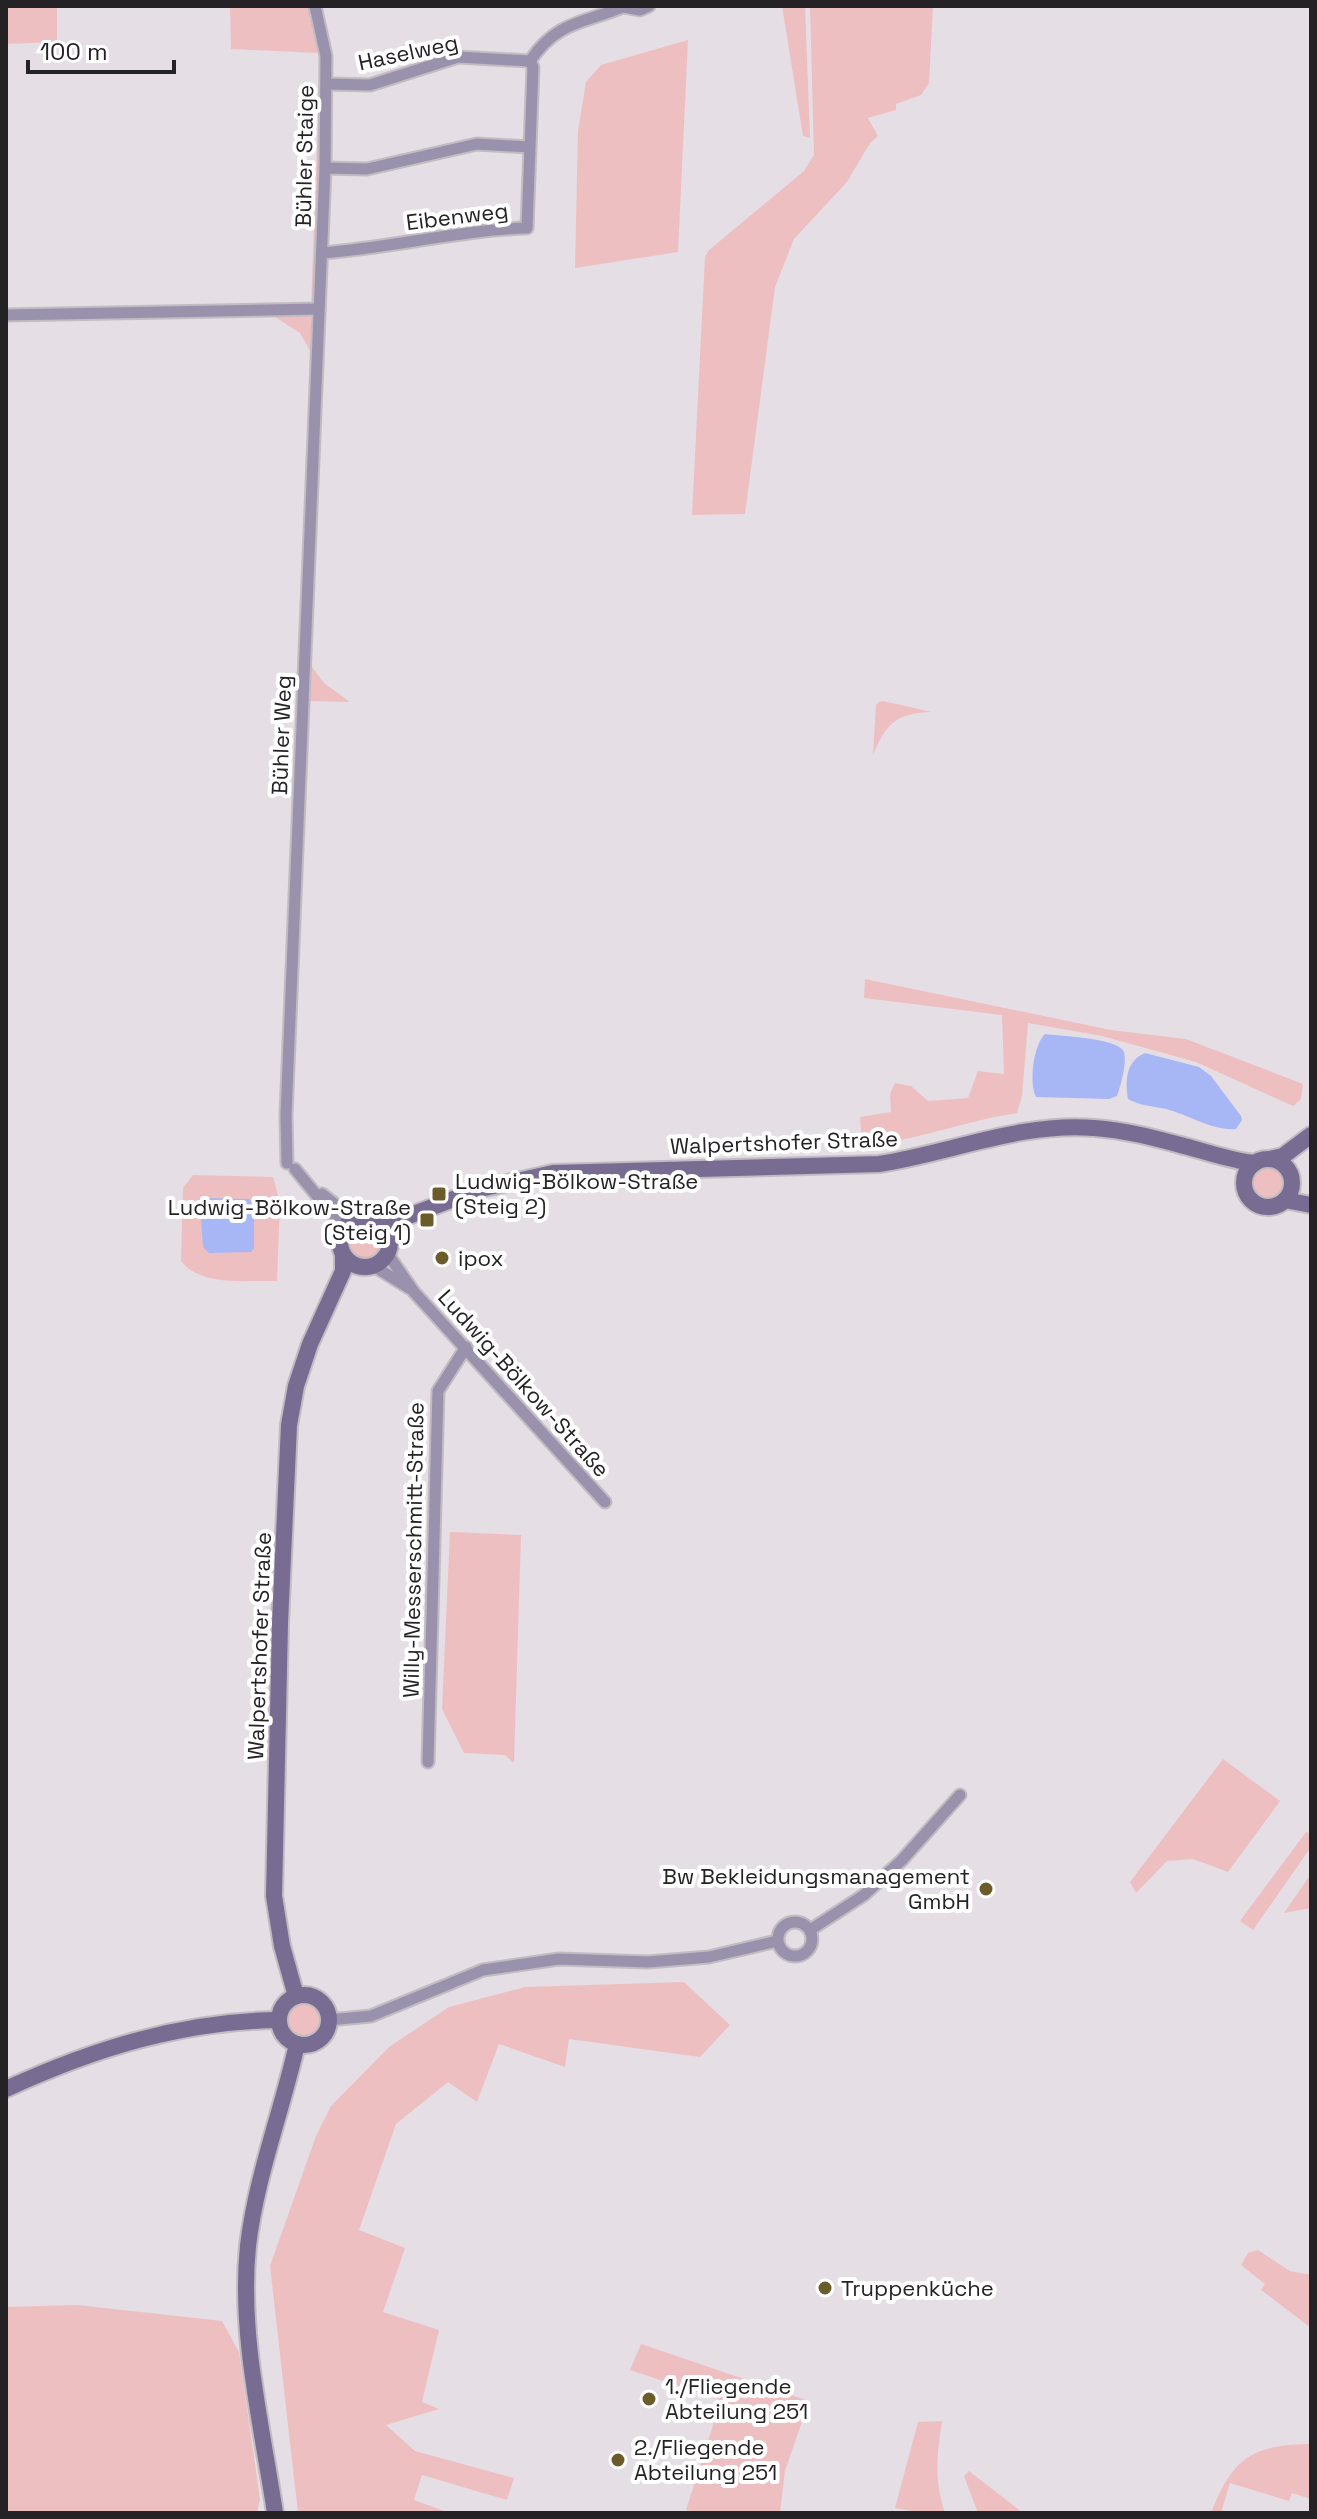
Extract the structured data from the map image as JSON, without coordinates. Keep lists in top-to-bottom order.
{
  "streets": {
    "street": [
      "Haselweg",
      "Bühler Staige",
      "Eibenweg",
      "Bühler Weg",
      "Walpertshofer Straße",
      "Ludwig-Bölkow-Straße",
      "Willy-Messerschmitt-Straße"
    ]
  },
  "crossings": [
    ["Haselweg", "Bühler Staige"],
    ["Haselweg", "Eibenweg"],
    ["Bühler Staige", "Eibenweg"],
    ["Bühler Staige", "Bühler Weg"],
    ["Bühler Weg", "Walpertshofer Straße"],
    ["Bühler Weg", "Ludwig-Bölkow-Straße"],
    ["Walpertshofer Straße", "Ludwig-Bölkow-Straße"],
    ["Ludwig-Bölkow-Straße", "Willy-Messerschmitt-Straße"]
  ],
  "places": {
    "transit": ["Ludwig-Bölkow-Straße (Steig 2)", "Ludwig-Bölkow-Straße (Steig 1)"],
    "other": [
      "ipox",
      "Bw Bekleidungsmanagement GmbH",
      "Truppenküche",
      "1./Fliegende Abteilung 251",
      "2./Fliegende Abteilung 251"
    ]
  },
  "scale_bar": "100 m"
}
